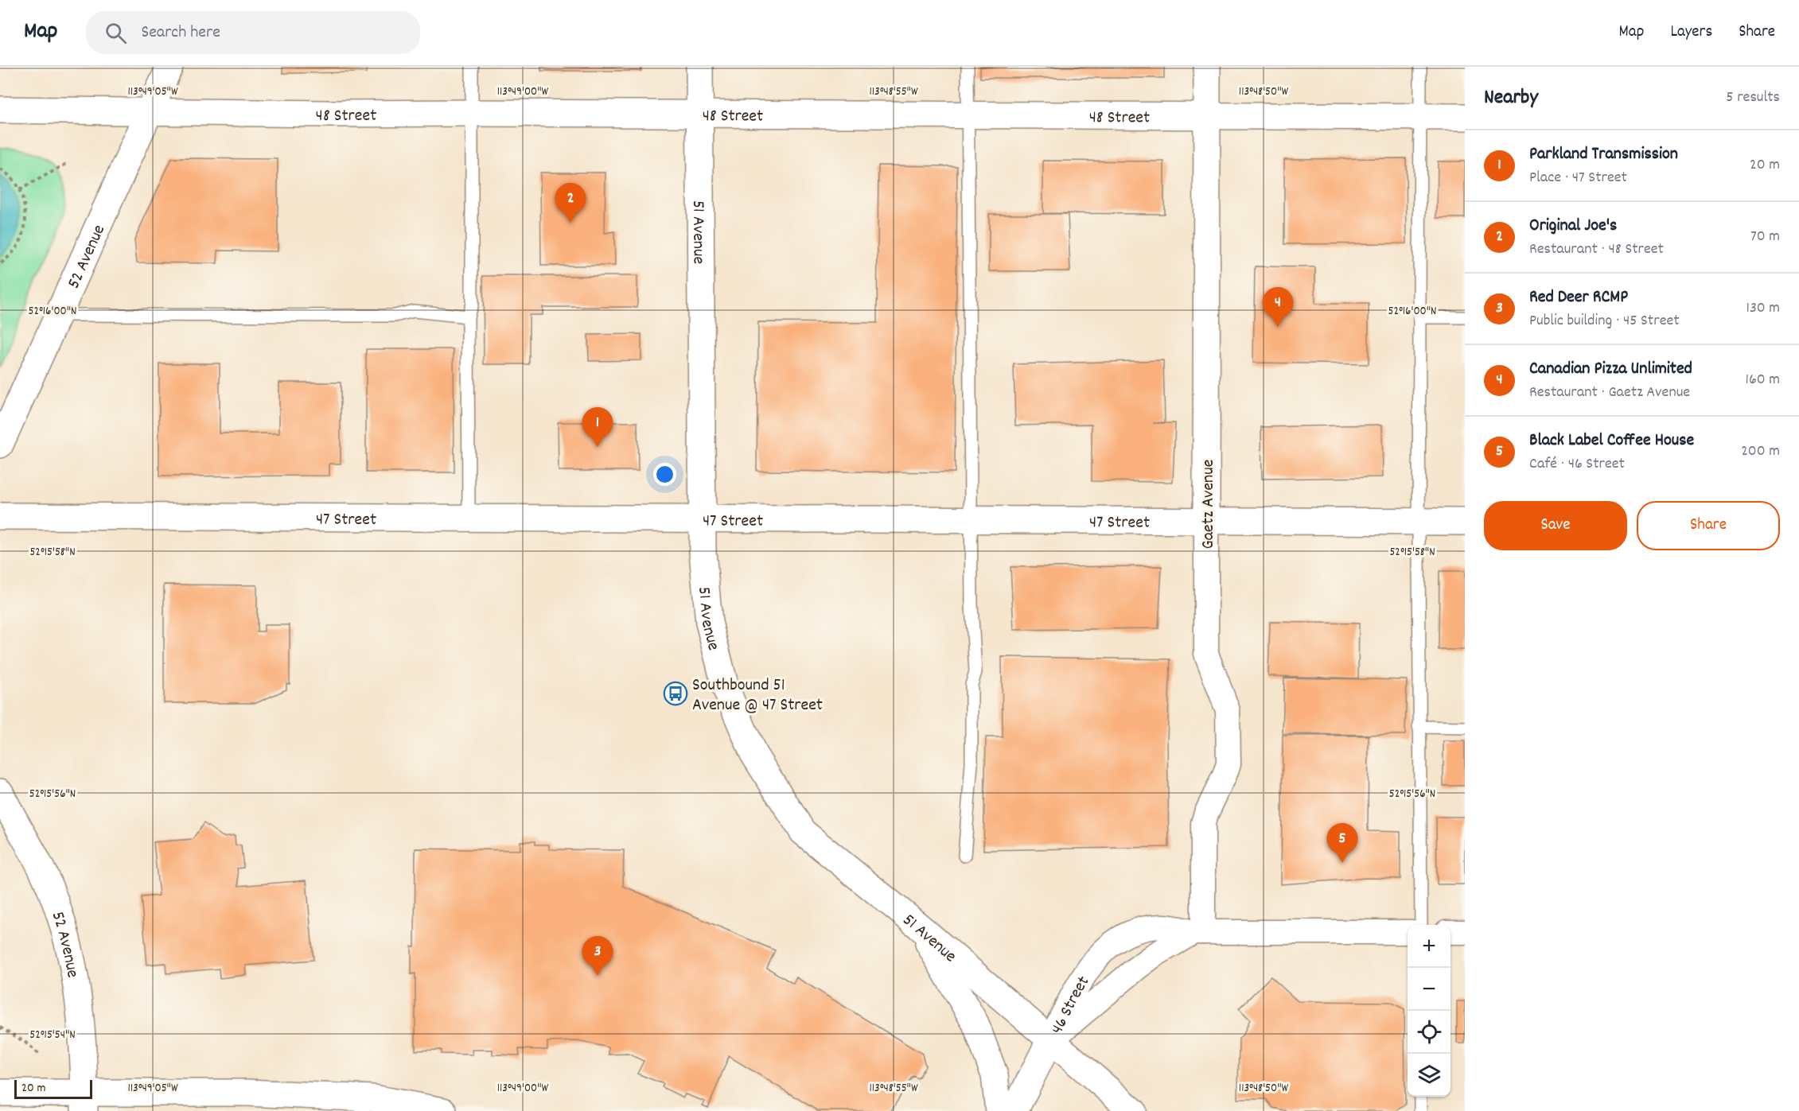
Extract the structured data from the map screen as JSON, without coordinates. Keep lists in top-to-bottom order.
{
  "streets": {
    "street": [
      "48 Street",
      "51 Avenue",
      "52 Avenue",
      "Gaetz Avenue",
      "47 Street",
      "46 Street"
    ]
  },
  "crossings": [
    ["48 Street", "51 Avenue"],
    ["48 Street", "52 Avenue"],
    ["48 Street", "Gaetz Avenue"],
    ["51 Avenue", "47 Street"],
    ["51 Avenue", "46 Street"],
    ["Gaetz Avenue", "47 Street"],
    ["Gaetz Avenue", "46 Street"]
  ],
  "places": {
    "bus stop": ["Southbound 51 Avenue @ 47 Street"]
  },
  "scale_bar": "20 m",
  "page": {
    "header": "Map",
    "search": "Search here",
    "nav": ["Map", "Layers", "Share"],
    "heading": ["Nearby", "5 results"],
    "list": [
      {
        "mark": "1",
        "name": "Parkland Transmission",
        "note": "Place · 47 Street",
        "value": "20 m"
      },
      {
        "mark": "2",
        "name": "Original Joe's",
        "note": "Restaurant · 48 Street",
        "value": "70 m"
      },
      {
        "mark": "3",
        "name": "Red Deer RCMP",
        "note": "Public building · 45 Street",
        "value": "130 m"
      },
      {
        "mark": "4",
        "name": "Canadian Pizza Unlimited",
        "note": "Restaurant · Gaetz Avenue",
        "value": "160 m"
      },
      {
        "mark": "5",
        "name": "Black Label Coffee House",
        "note": "Café · 46 Street",
        "value": "200 m"
      }
    ],
    "pins": [
      "2",
      "4",
      "1",
      "5",
      "3"
    ],
    "buttons": ["Save", "Share"],
    "map_buttons": ["+", "−"],
    "scale": "20 m"
  },
  "coordinates": [
    "113°49'05\"W",
    "113°49'00\"W",
    "113°48'55\"W",
    "113°48'50\"W",
    "52°16'00\"N",
    "52°15'58\"N",
    "52°15'56\"N",
    "52°15'54\"N"
  ]
}
